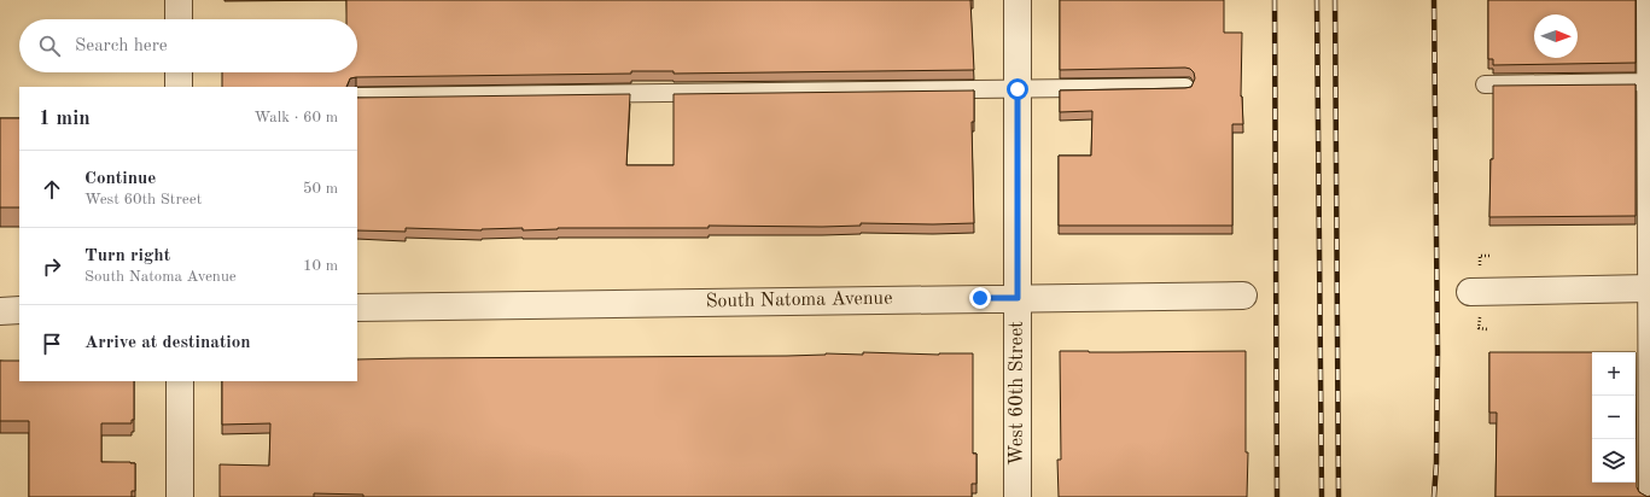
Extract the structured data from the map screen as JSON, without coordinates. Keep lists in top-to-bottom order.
{
  "streets": {
    "street": ["South Natoma Avenue", "West 60th Street"]
  },
  "crossings": [
    ["South Natoma Avenue", "West 60th Street"]
  ],
  "north": "right",
  "page": {
    "search": "Search here",
    "heading": ["1 min", "Walk · 60 m"],
    "list": [
      ["Continue", "West 60th Street", "50 m"],
      ["Turn right", "South Natoma Avenue", "10 m"],
      "Arrive at destination"
    ],
    "map_buttons": ["+", "−"]
  }
}
